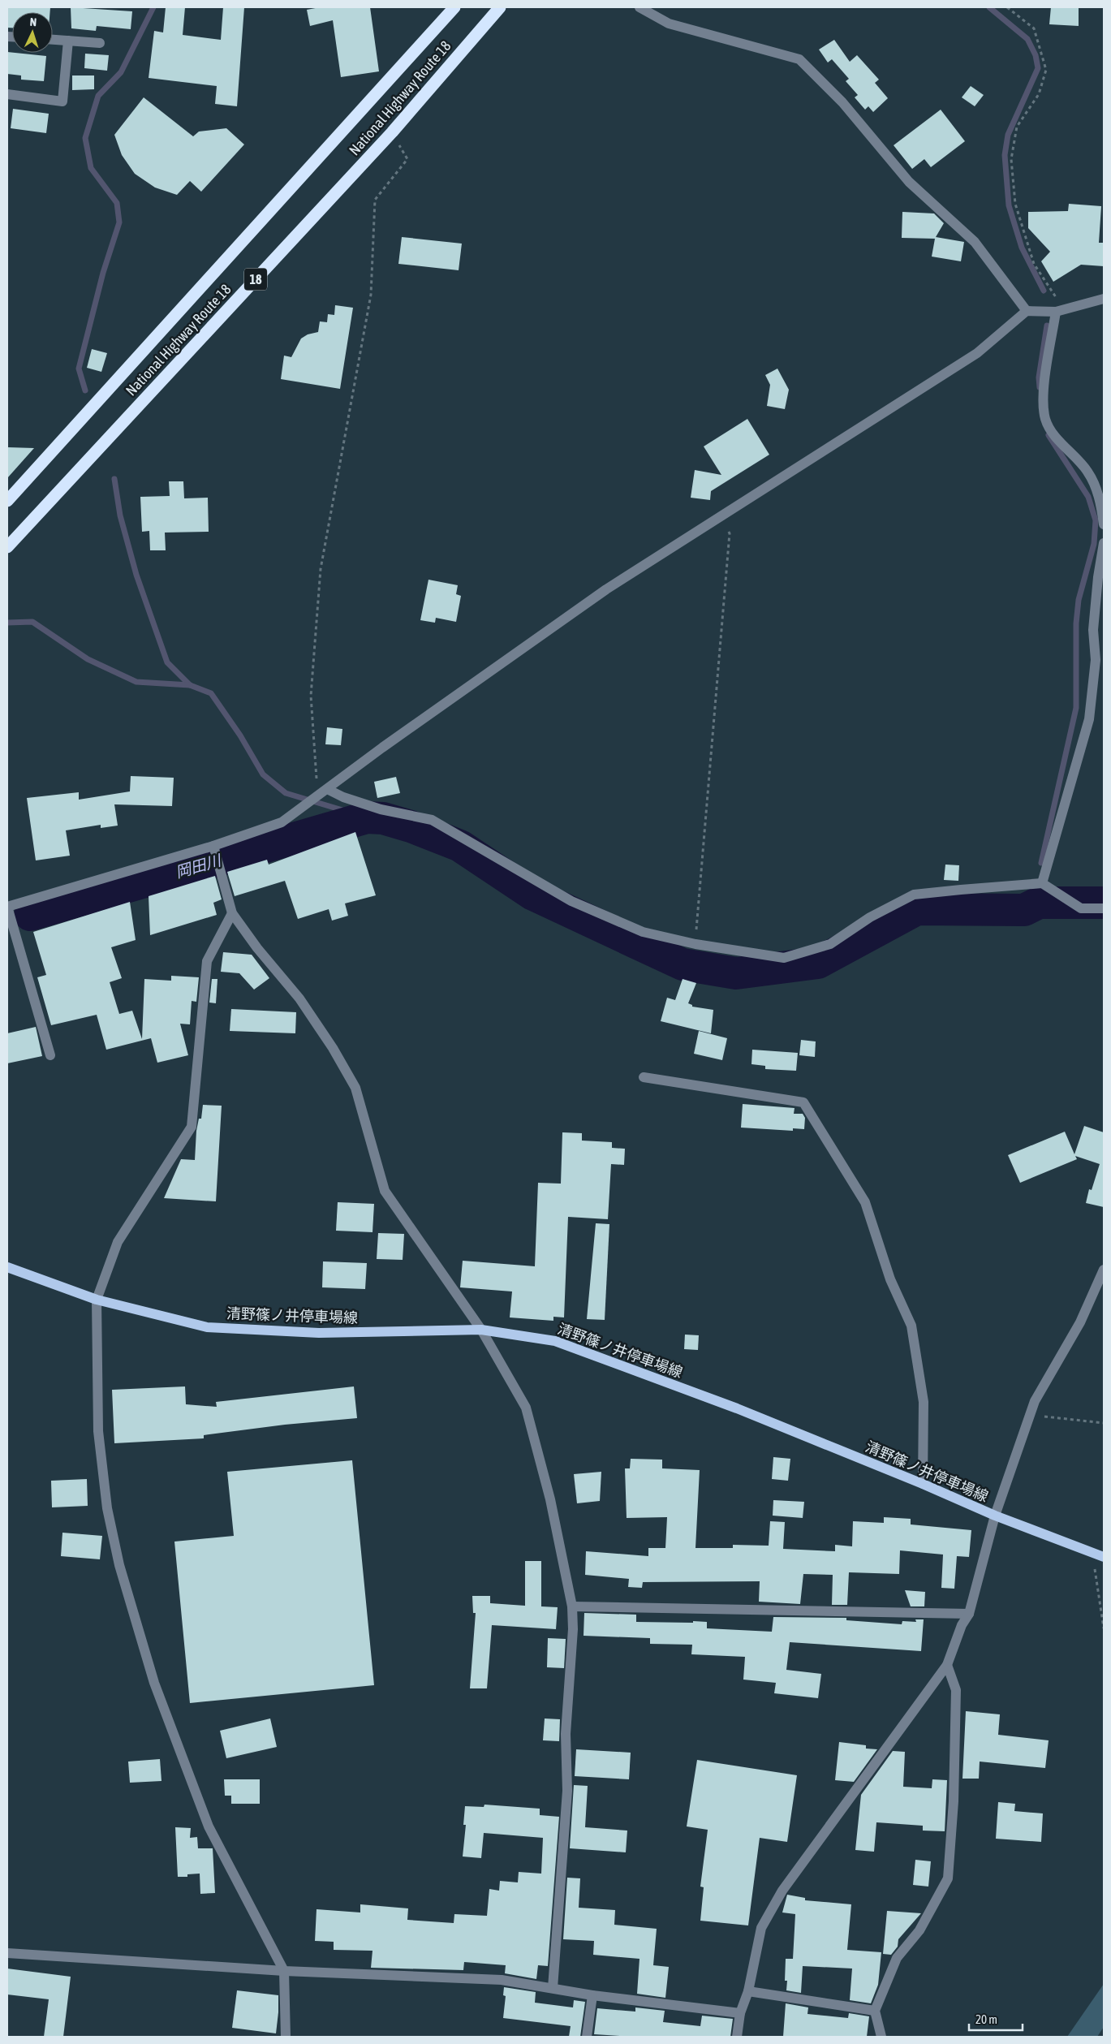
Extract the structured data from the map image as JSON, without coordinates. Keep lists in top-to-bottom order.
{
  "streets": {
    "highway": ["National Highway Route 18", "18"],
    "main road": ["清野篠ノ井停車場線"]
  },
  "water": ["岡田川"],
  "scale_bar": "20 m",
  "north": "top"
}
